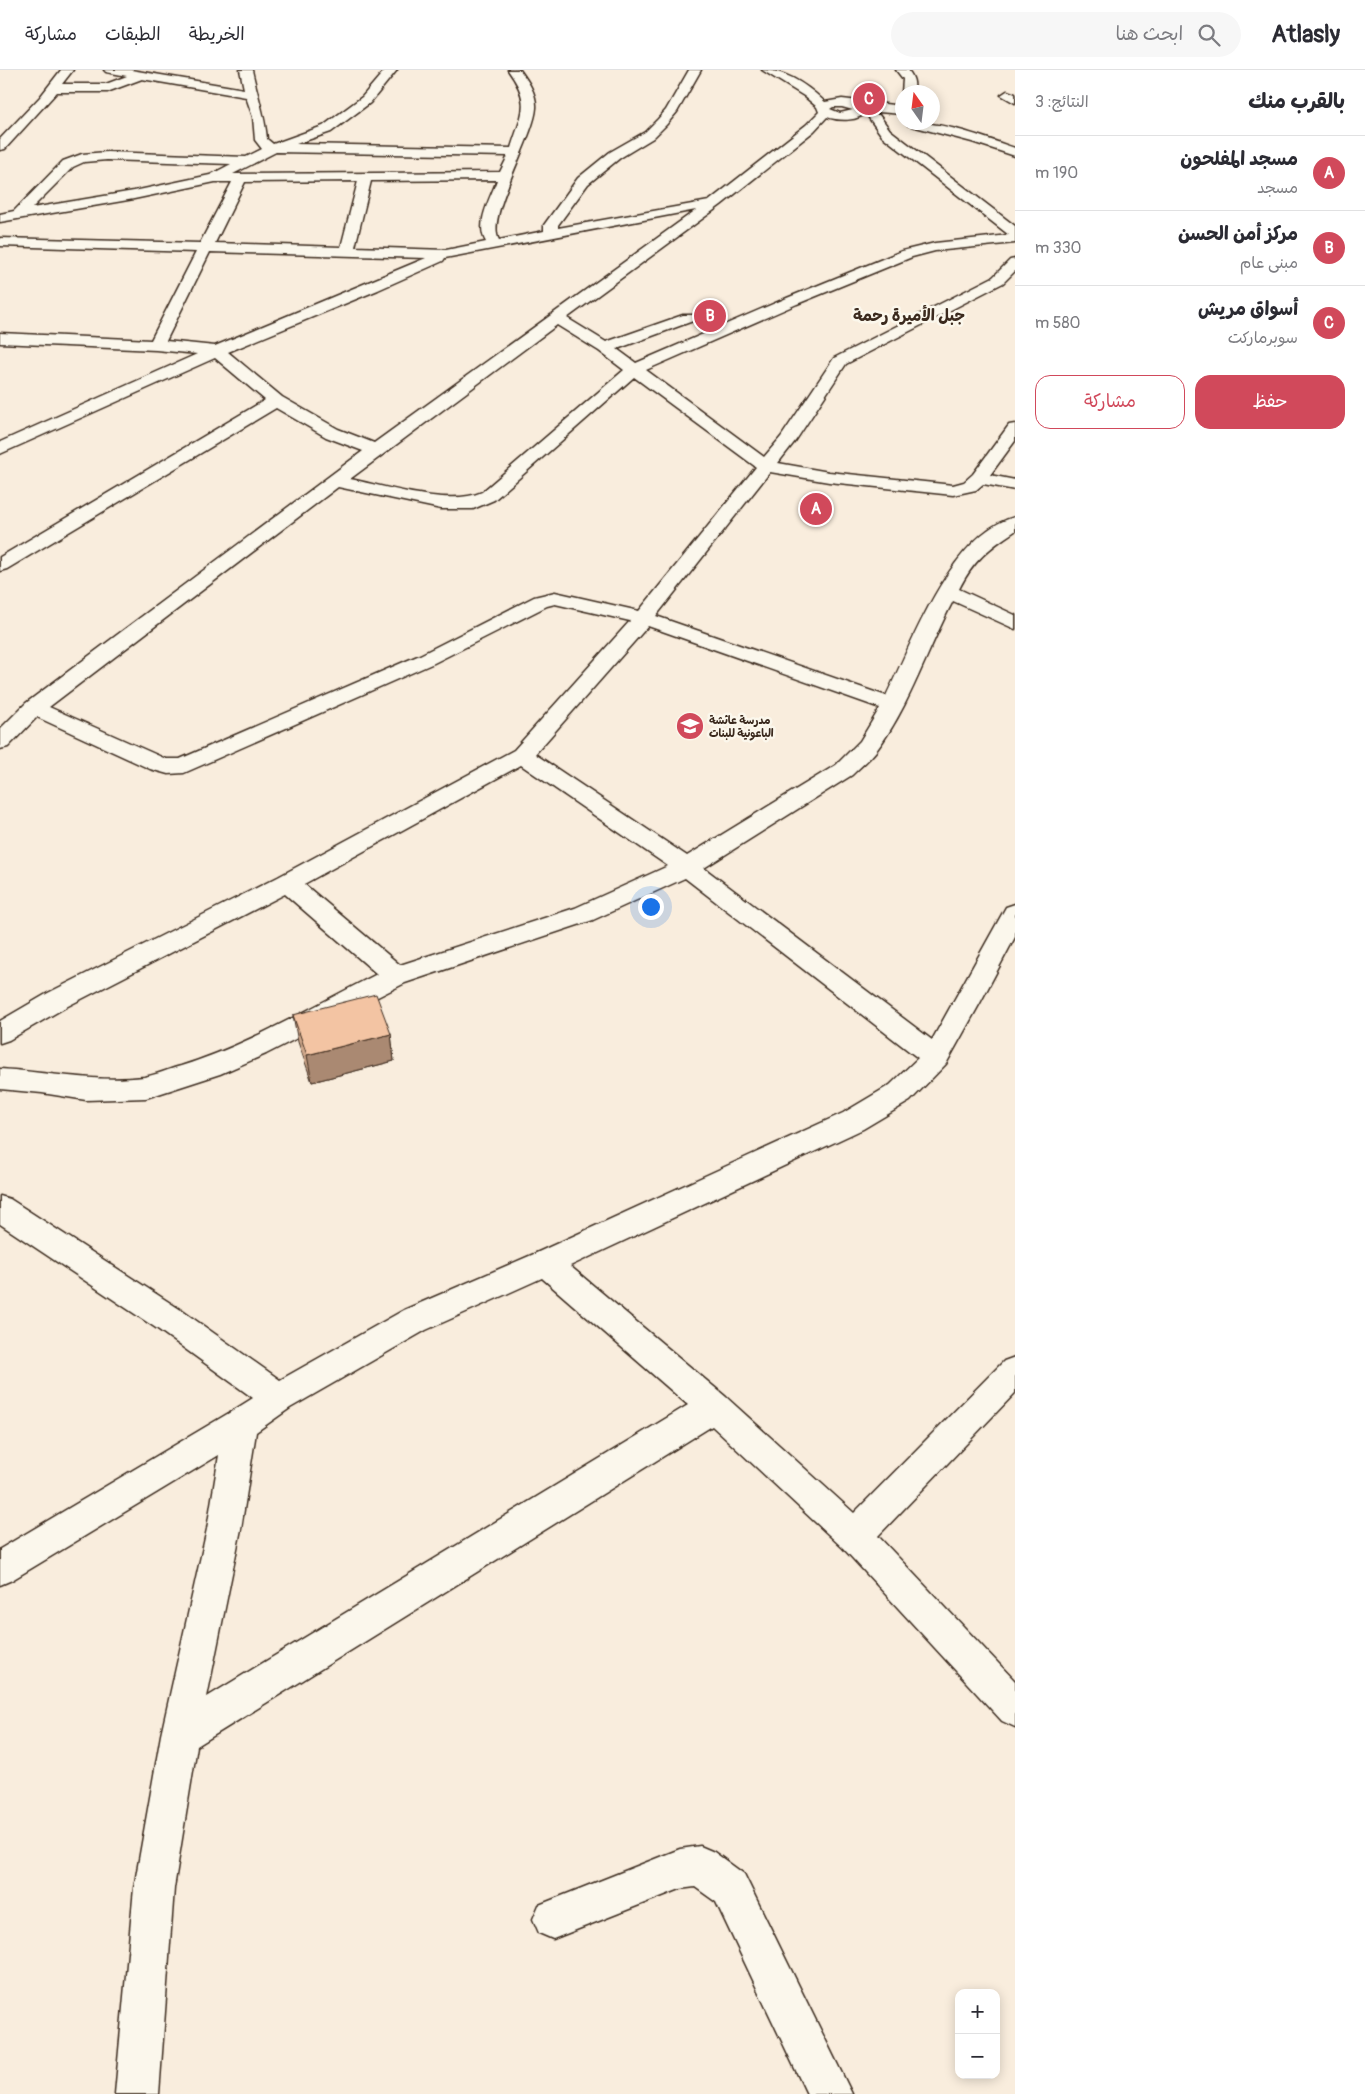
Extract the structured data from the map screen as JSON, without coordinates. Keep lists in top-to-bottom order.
{
  "districts": ["جبل الأميرة رحمة"],
  "places": {
    "school or university": ["مدرسة عائشة الباعونية للبنات"]
  },
  "north": "top",
  "page": {
    "header": "Atlasly",
    "search": "ابحث هنا",
    "nav": ["الخريطة", "الطبقات", "مشاركة"],
    "heading": ["بالقرب منك", "النتائج: 3"],
    "pins": ["C", "B", "A"],
    "list": [
      {
        "mark": "A",
        "name": "مسجد المفلحون",
        "note": "مسجد",
        "value": "190 m"
      },
      {
        "mark": "B",
        "name": "مركز أمن الحسن",
        "note": "مبنى عام",
        "value": "330 m"
      },
      {
        "mark": "C",
        "name": "أسواق مريش",
        "note": "سوبرماركت",
        "value": "580 m"
      }
    ],
    "buttons": ["حفظ", "مشاركة"],
    "map_buttons": ["+", "−"]
  }
}
